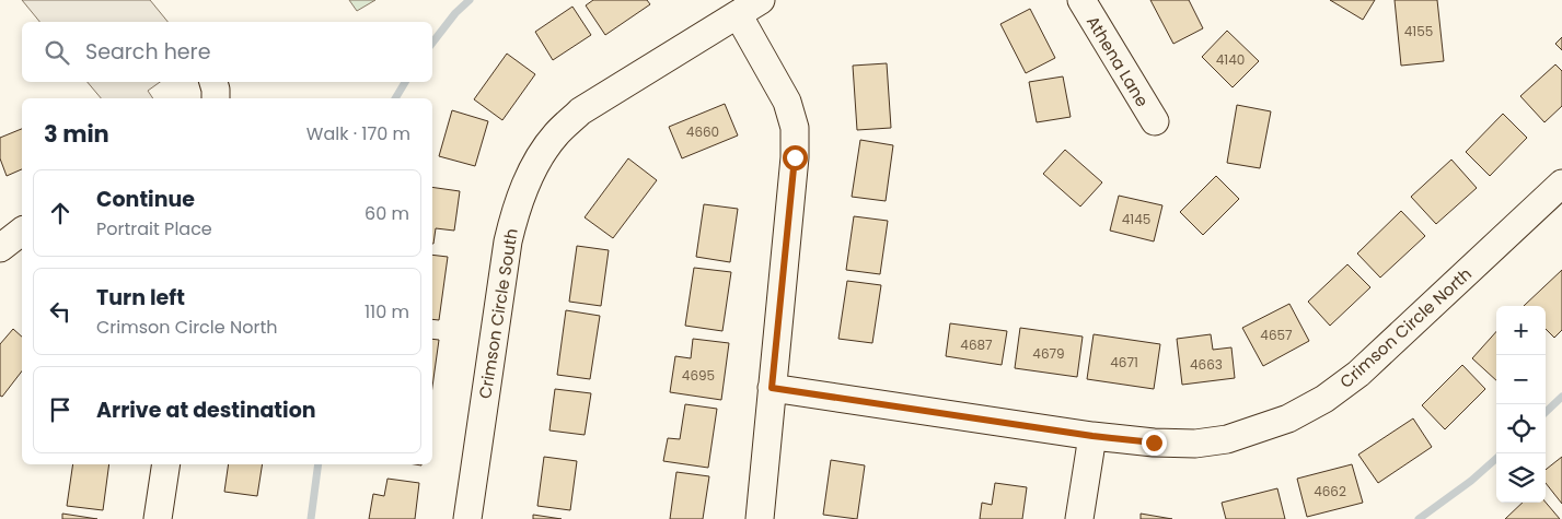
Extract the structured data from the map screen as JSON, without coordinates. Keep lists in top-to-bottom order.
{
  "streets": {
    "street": ["Athena Lane", "Crimson Circle South", "Crimson Circle North"]
  },
  "house_numbers": [
    "4155",
    "4140",
    "4660",
    "4145",
    "4657",
    "4687",
    "4679",
    "4671",
    "4663",
    "4695",
    "4662"
  ],
  "page": {
    "search": "Search here",
    "heading": ["3 min", "Walk · 170 m"],
    "list": [
      ["Continue", "Portrait Place", "60 m"],
      ["Turn left", "Crimson Circle North", "110 m"],
      "Arrive at destination"
    ],
    "map_buttons": ["+", "−"]
  }
}
